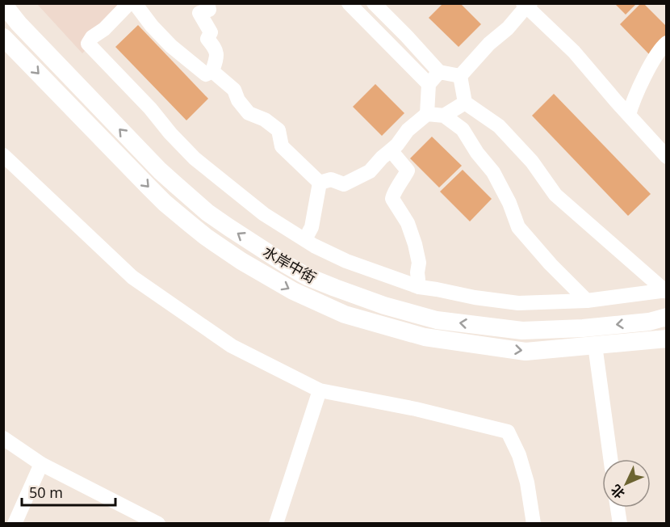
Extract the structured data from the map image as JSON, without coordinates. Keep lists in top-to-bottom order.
{
  "streets": {
    "street": ["水岸中街"]
  },
  "scale_bar": "50 m",
  "north": "bottom left"
}
